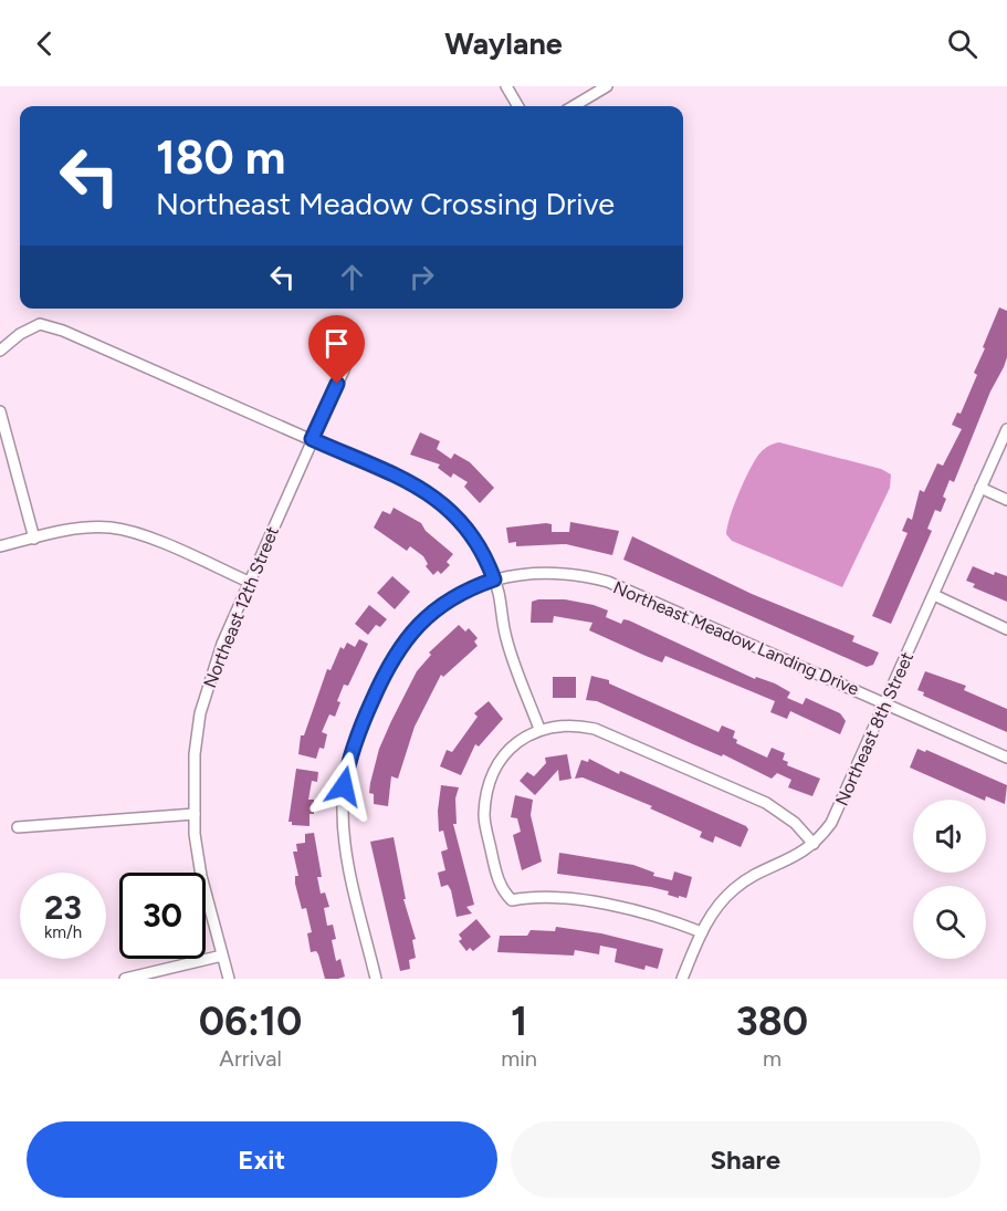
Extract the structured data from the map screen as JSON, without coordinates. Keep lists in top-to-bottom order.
{
  "streets": {
    "street": ["Northeast 12th Street", "Northeast Meadow Landing Drive", "Northeast 8th Street"]
  },
  "crossings": [
    ["Northeast Meadow Landing Drive", "Northeast 8th Street"]
  ],
  "page": {
    "header": "Waylane",
    "turn": ["180 m", "Northeast Meadow Crossing Drive"],
    "speed": "23 km/h",
    "limit": "30",
    "eta": [
      "06:10",
      "Arrival",
      "1",
      "min",
      "380",
      "m"
    ],
    "buttons": ["Exit", "Share"]
  }
}
